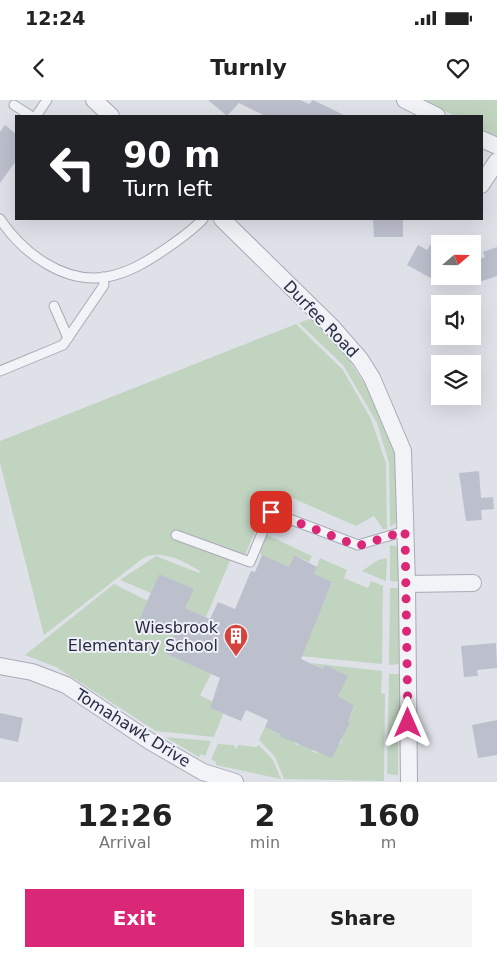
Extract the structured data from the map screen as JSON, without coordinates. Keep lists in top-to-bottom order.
{
  "streets": {
    "street": ["Durfee Road", "Tomahawk Drive"]
  },
  "places": {
    "building": ["Wiesbrook Elementary School"]
  },
  "north": "right",
  "page": {
    "status": "12:24",
    "header": "Turnly",
    "turn": ["90 m", "Turn left"],
    "eta": [
      "12:26",
      "Arrival",
      "2",
      "min",
      "160",
      "m"
    ],
    "buttons": ["Exit", "Share"]
  }
}
